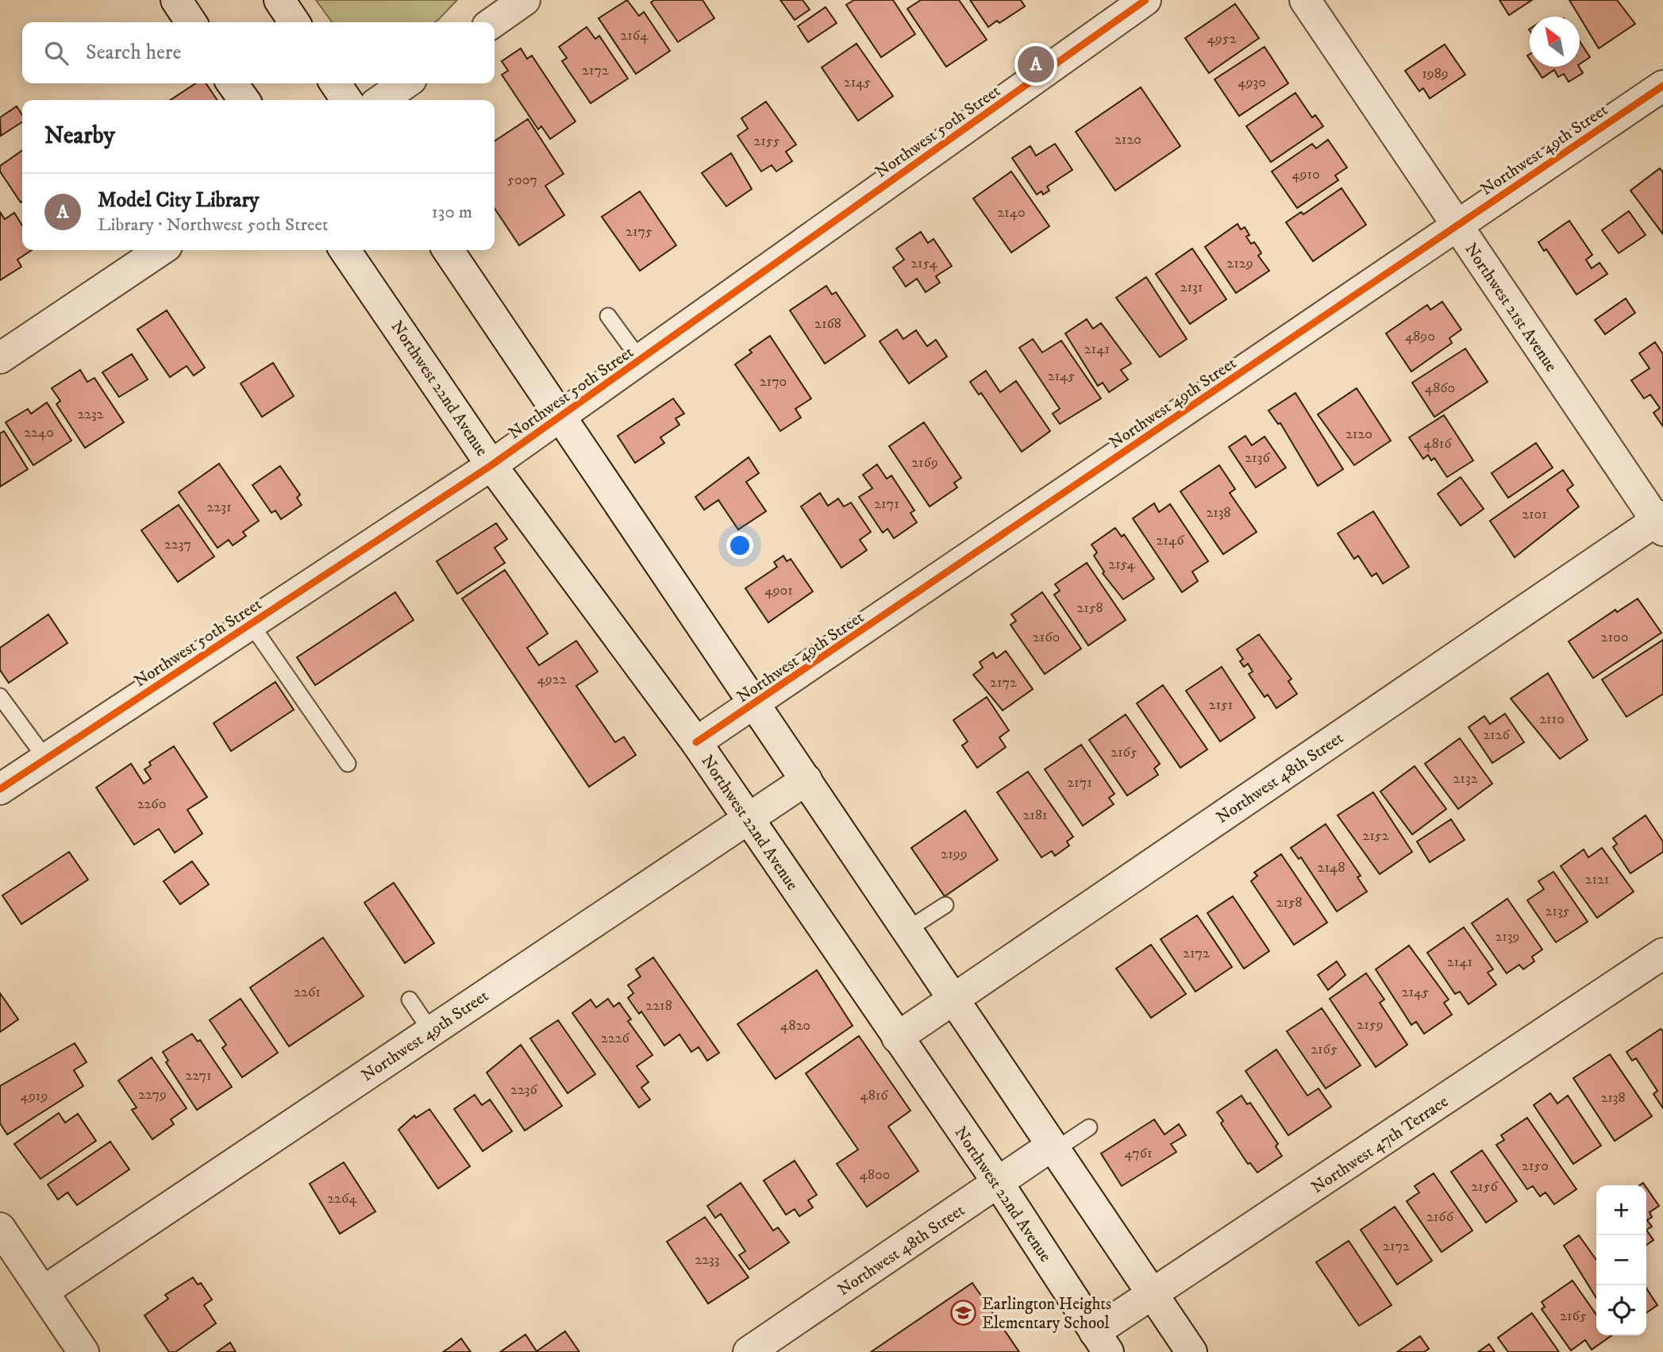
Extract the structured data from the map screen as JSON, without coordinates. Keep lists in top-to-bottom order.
{
  "streets": {
    "street": [
      "Northwest 50th Street",
      "Northwest 49th Street",
      "Northwest 21st Avenue",
      "Northwest 22nd Avenue",
      "Northwest 48th Street",
      "Northwest 47th Terrace"
    ]
  },
  "crossings": [
    ["Northwest 50th Street", "Northwest 22nd Avenue"],
    ["Northwest 49th Street", "Northwest 21st Avenue"],
    ["Northwest 49th Street", "Northwest 22nd Avenue"],
    ["Northwest 21st Avenue", "Northwest 48th Street"],
    ["Northwest 22nd Avenue", "Northwest 48th Street"],
    ["Northwest 22nd Avenue", "Northwest 47th Terrace"]
  ],
  "places": {
    "school or university": ["Earlington Heights Elementary School"]
  },
  "house_numbers": [
    "2164",
    "4952",
    "2172",
    "1989",
    "2145",
    "4930",
    "2120",
    "2155",
    "4910",
    "5007",
    "2140",
    "2175",
    "2154",
    "2129",
    "2131",
    "2168",
    "4890",
    "2141",
    "2145",
    "2170",
    "4860",
    "2232",
    "2240",
    "2120",
    "4816",
    "2136",
    "2169",
    "2171",
    "2231",
    "2138",
    "2101",
    "2146",
    "2237",
    "2154",
    "4901",
    "2158",
    "2160",
    "2100",
    "4922",
    "2172",
    "2151",
    "2110",
    "2126",
    "2165",
    "2132",
    "2171",
    "2260",
    "2181",
    "2152",
    "2199",
    "2148",
    "2121",
    "2158",
    "2135",
    "2139",
    "2172",
    "2141",
    "2261",
    "2145",
    "2218",
    "2159",
    "4820",
    "2226",
    "2165",
    "2271",
    "2236",
    "2279",
    "4816",
    "4919",
    "2138",
    "4761",
    "2150",
    "4800",
    "2156",
    "2264",
    "2166",
    "2172",
    "2233",
    "2165"
  ],
  "north": "top left",
  "page": {
    "search": "Search here",
    "pins": "A",
    "heading": "Nearby",
    "list": [
      {
        "mark": "A",
        "name": "Model City Library",
        "note": "Library · Northwest 50th Street",
        "value": "130 m"
      }
    ],
    "map_buttons": ["+", "−"]
  }
}
